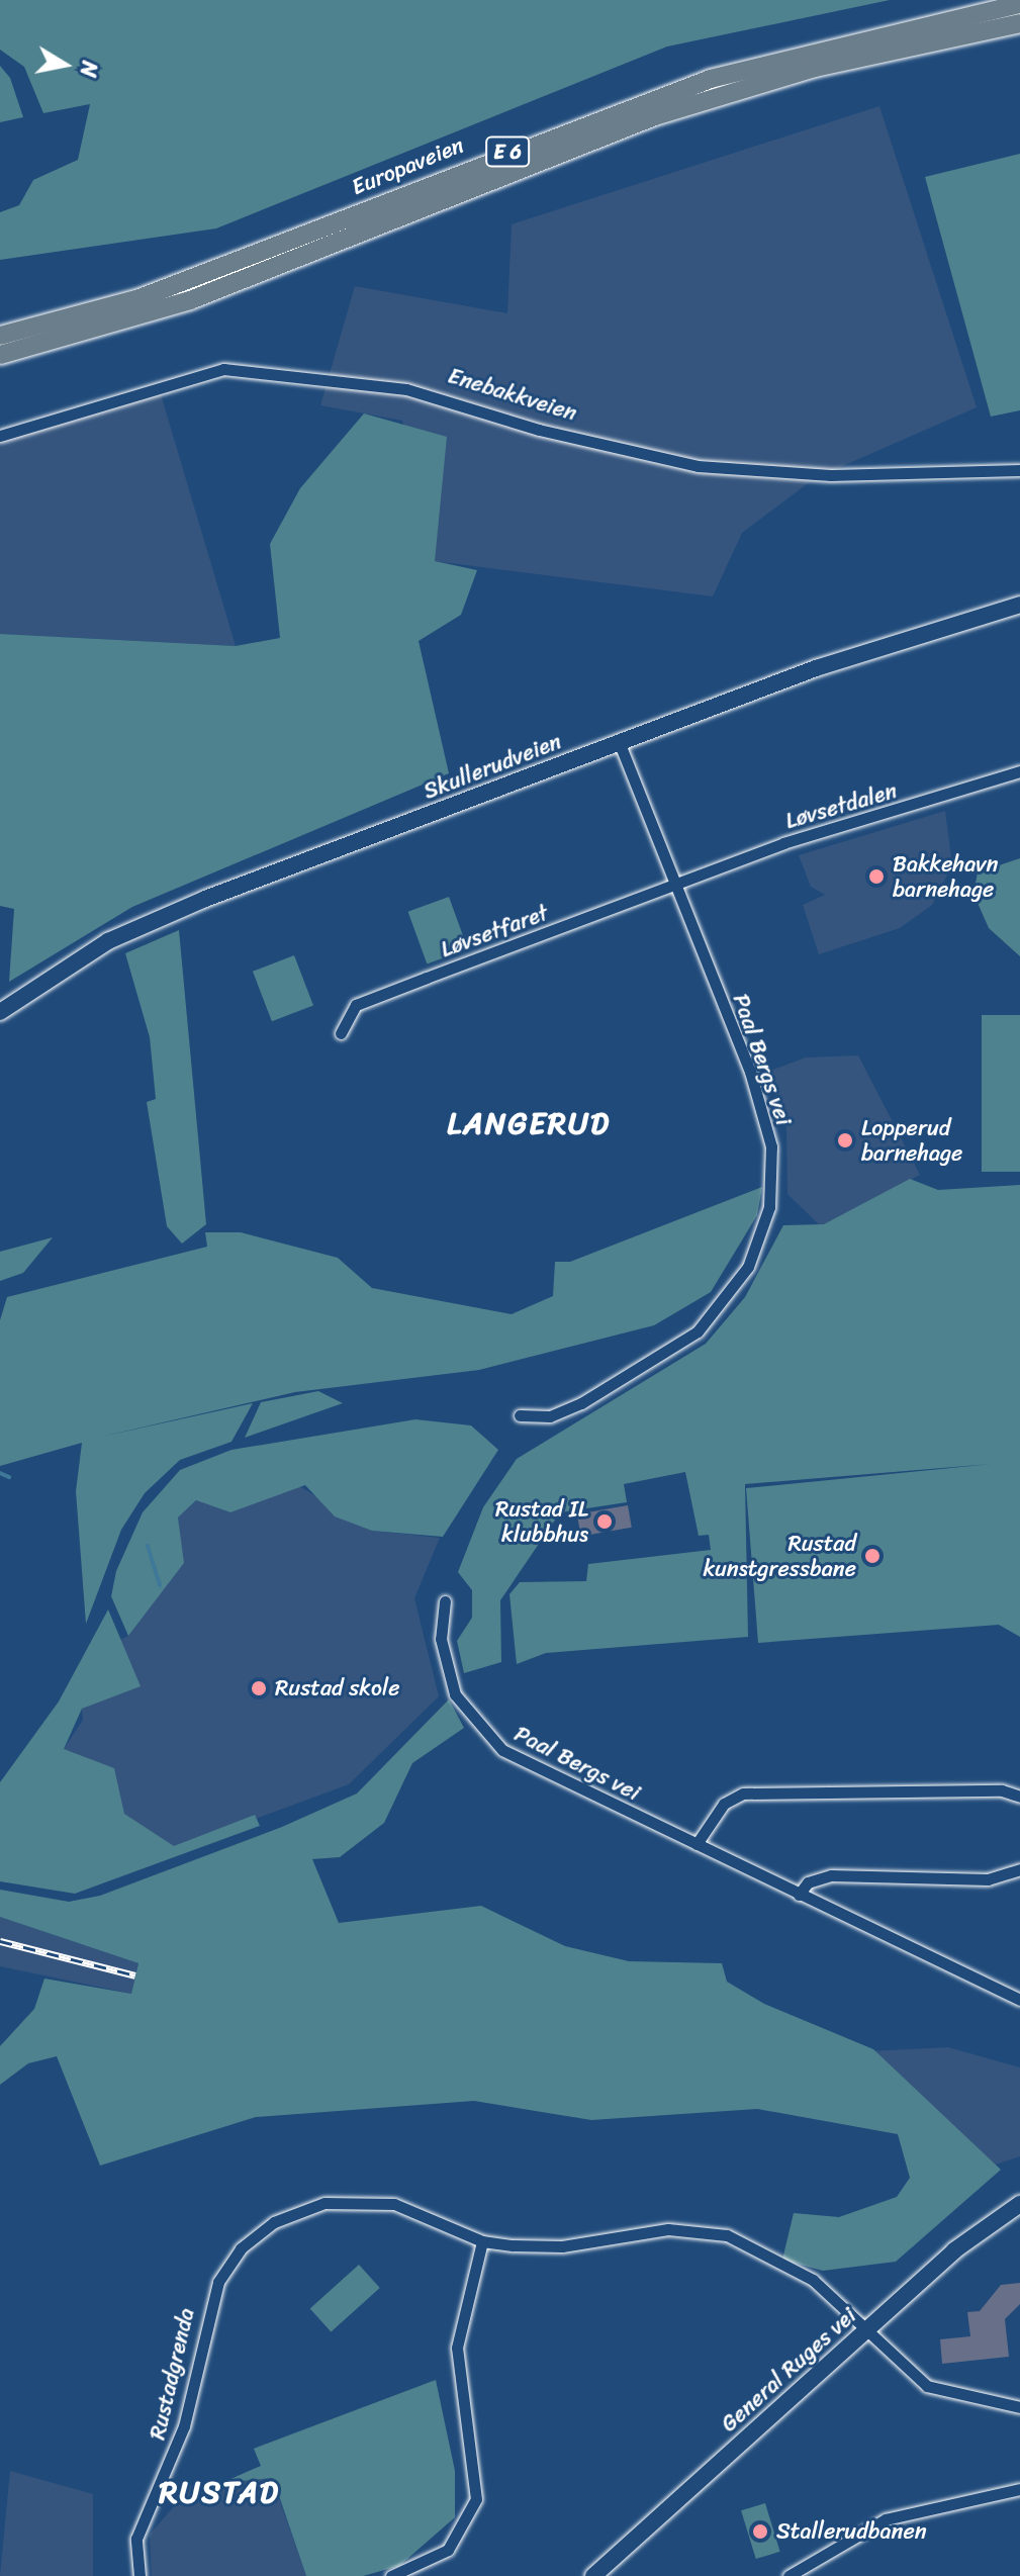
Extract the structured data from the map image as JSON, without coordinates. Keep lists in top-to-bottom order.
{
  "streets": {
    "highway": ["E 6", "Europaveien"],
    "main road": ["Skullerudveien", "General Ruges vei"],
    "street": [
      "Enebakkveien",
      "Løvsetdalen",
      "Løvsetfaret",
      "Paal Bergs vei",
      "Rustadgrenda"
    ]
  },
  "crossings": [
    ["Skullerudveien", "Paal Bergs vei"],
    ["Løvsetdalen", "Løvsetfaret"],
    ["Løvsetdalen", "Paal Bergs vei"],
    ["Løvsetfaret", "Paal Bergs vei"],
    ["General Ruges vei", "Rustadgrenda"]
  ],
  "districts": ["LANGERUD", "RUSTAD"],
  "places": [
    "Bakkehavn barnehage",
    "Lopperud barnehage",
    "Rustad IL klubbhus",
    "Rustad kunstgressbane",
    "Rustad skole",
    "Stallerudbanen"
  ],
  "north": "right"
}
